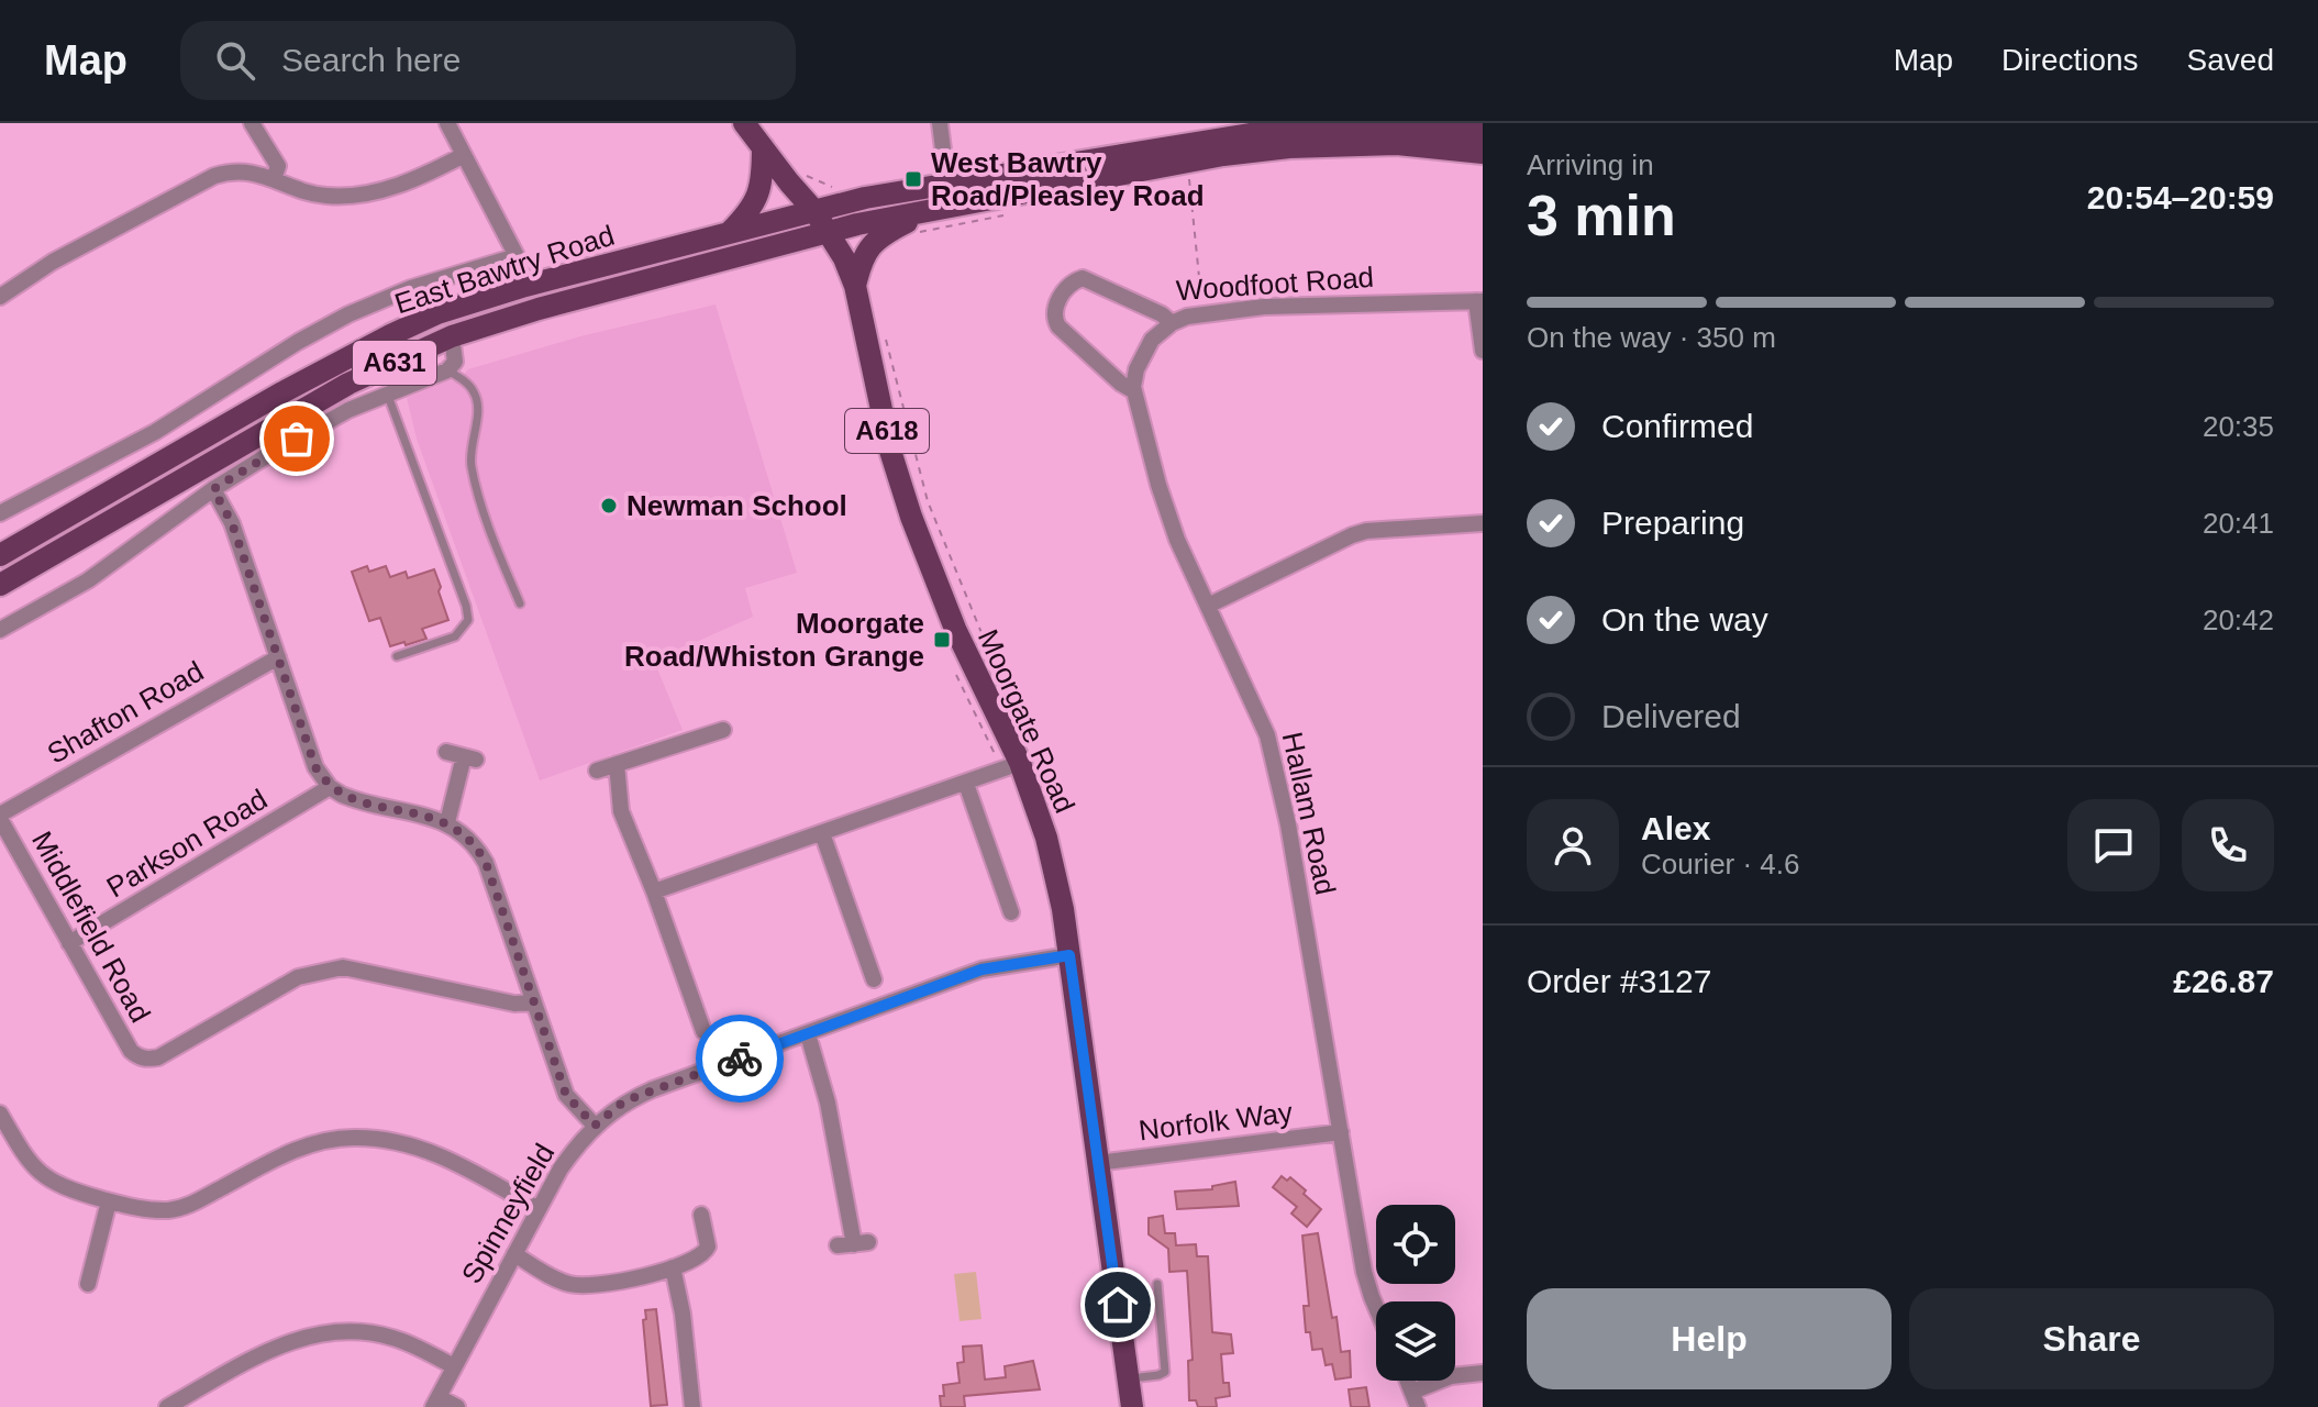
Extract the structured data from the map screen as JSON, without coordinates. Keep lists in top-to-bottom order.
{
  "streets": {
    "main road": [
      "East Bawtry Road",
      "A631",
      "A618",
      "Moorgate Road"
    ],
    "street": [
      "Woodfoot Road",
      "Shafton Road",
      "Hallam Road",
      "Parkson Road",
      "Middlefield Road",
      "Norfolk Way",
      "Spinneyfield"
    ]
  },
  "crossings": [
    ["East Bawtry Road", "A631"],
    ["East Bawtry Road", "A618"],
    ["East Bawtry Road", "Moorgate Road"],
    ["Woodfoot Road", "Hallam Road"],
    ["A631", "A618"],
    ["A631", "Moorgate Road"],
    ["A618", "Moorgate Road"],
    ["Shafton Road", "Middlefield Road"],
    ["Moorgate Road", "Norfolk Way"],
    ["Moorgate Road", "Spinneyfield"],
    ["Hallam Road", "Norfolk Way"],
    ["Parkson Road", "Middlefield Road"]
  ],
  "places": {
    "transit": ["West Bawtry Road/Pleasley Road", "Moorgate Road/Whiston Grange"],
    "other": ["Newman School"]
  },
  "page": {
    "header": "Map",
    "search": "Search here",
    "nav": ["Map", "Directions", "Saved"],
    "heading": ["3 min", "Arriving in", "20:54–20:59"],
    "panel": [
      "Alex",
      "Courier · 4.6",
      "Order #3127",
      "£26.87"
    ],
    "bar": "On the way · 350 m",
    "list": [
      ["Confirmed", "20:35"],
      ["Preparing", "20:41"],
      ["On the way", "20:42"],
      "Delivered"
    ],
    "buttons": ["Help", "Share"]
  }
}
